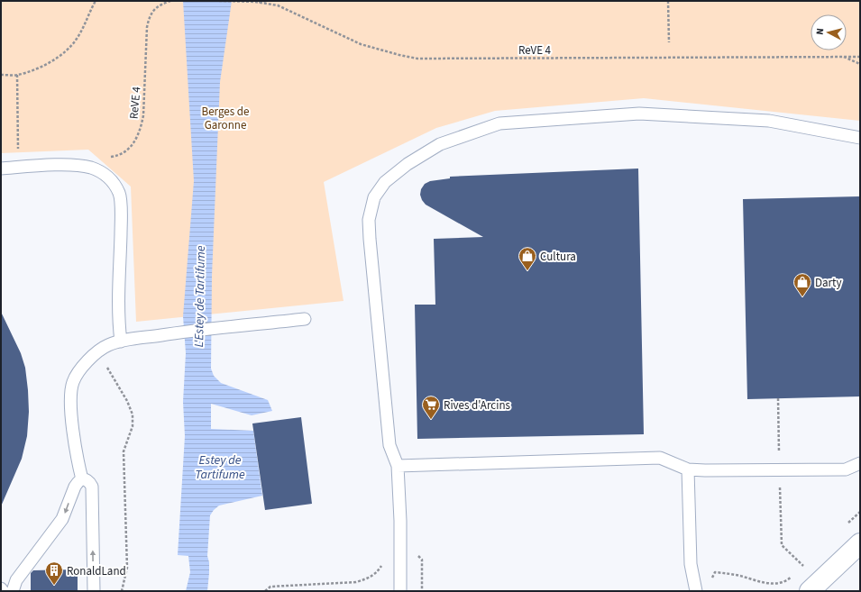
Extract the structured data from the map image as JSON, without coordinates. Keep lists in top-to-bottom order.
{
  "streets": {
    "path": ["ReVE 4"]
  },
  "water": ["L'Estey de Tartifume", "Estey de Tartifume"],
  "parks": ["Berges de Garonne"],
  "places": {
    "shop": ["Cultura", "Darty"],
    "supermarket": ["Rives d'Arcins"],
    "building": ["RonaldLand"]
  },
  "north": "left"
}
